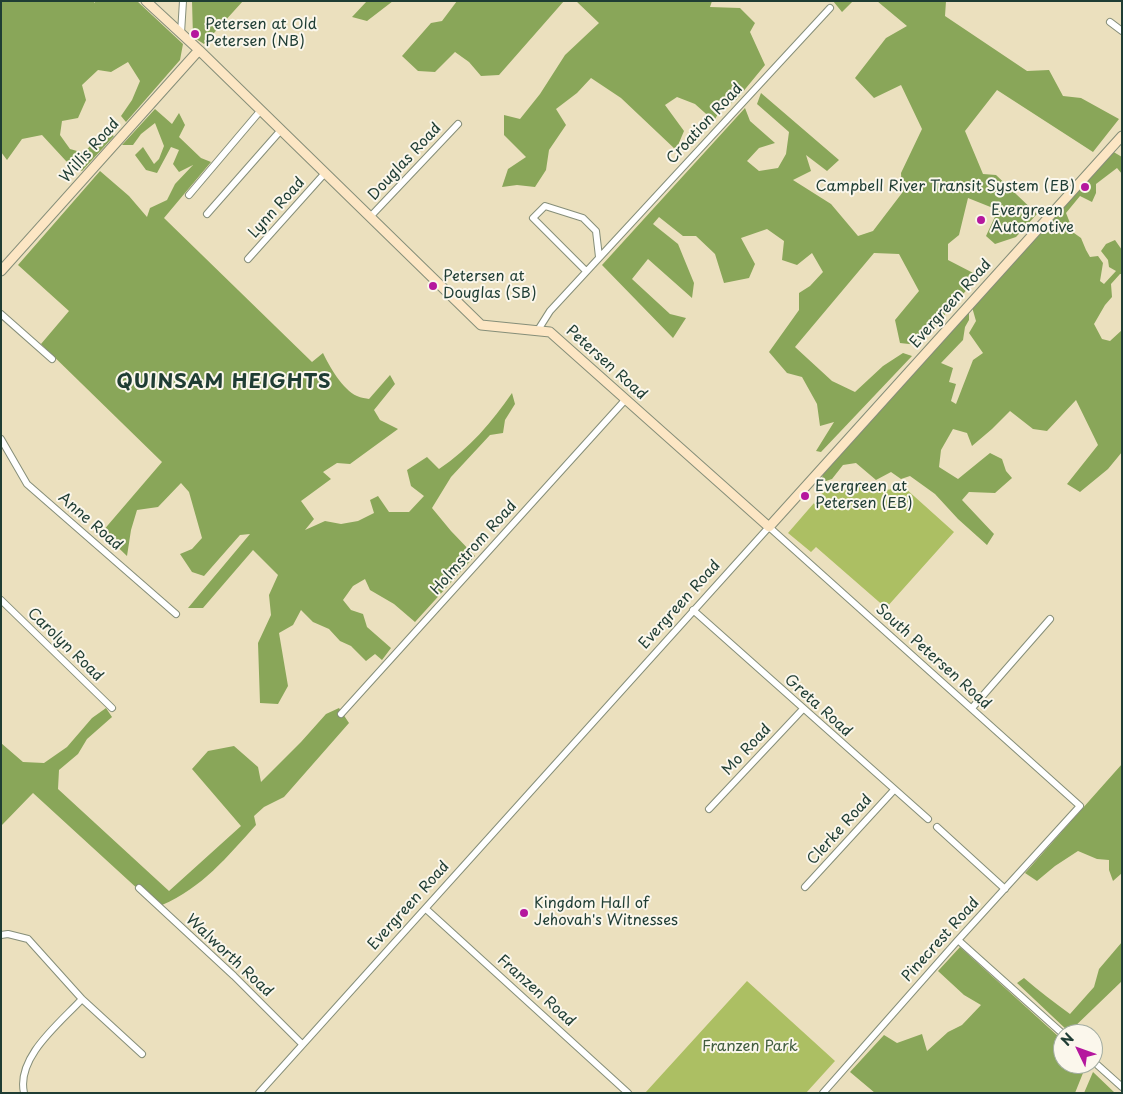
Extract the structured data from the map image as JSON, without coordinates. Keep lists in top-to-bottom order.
{
  "streets": {
    "street": [
      "Croation Road",
      "Willis Road",
      "Douglas Road",
      "Lynn Road",
      "Evergreen Road",
      "Petersen Road",
      "Anne Road",
      "Holmstrom Road",
      "Carolyn Road",
      "South Petersen Road",
      "Greta Road",
      "Mo Road",
      "Clerke Road",
      "Pinecrest Road",
      "Walworth Road",
      "Franzen Road"
    ]
  },
  "crossings": [
    ["Croation Road", "Petersen Road"],
    ["Willis Road", "Petersen Road"],
    ["Douglas Road", "Petersen Road"],
    ["Lynn Road", "Petersen Road"],
    ["Evergreen Road", "Petersen Road"],
    ["Evergreen Road", "South Petersen Road"],
    ["Evergreen Road", "Greta Road"],
    ["Evergreen Road", "Walworth Road"],
    ["Evergreen Road", "Franzen Road"],
    ["Petersen Road", "Holmstrom Road"],
    ["Petersen Road", "South Petersen Road"],
    ["South Petersen Road", "Pinecrest Road"],
    ["Greta Road", "Mo Road"],
    ["Greta Road", "Clerke Road"]
  ],
  "districts": ["QUINSAM HEIGHTS"],
  "parks": ["Franzen Park"],
  "places": [
    "Petersen at Old Petersen (NB)",
    "Campbell River Transit System (EB)",
    "Evergreen Automotive",
    "Petersen at Douglas (SB)",
    "Evergreen at Petersen (EB)",
    "Kingdom Hall of Jehovah's Witnesses"
  ],
  "north": "top left"
}
